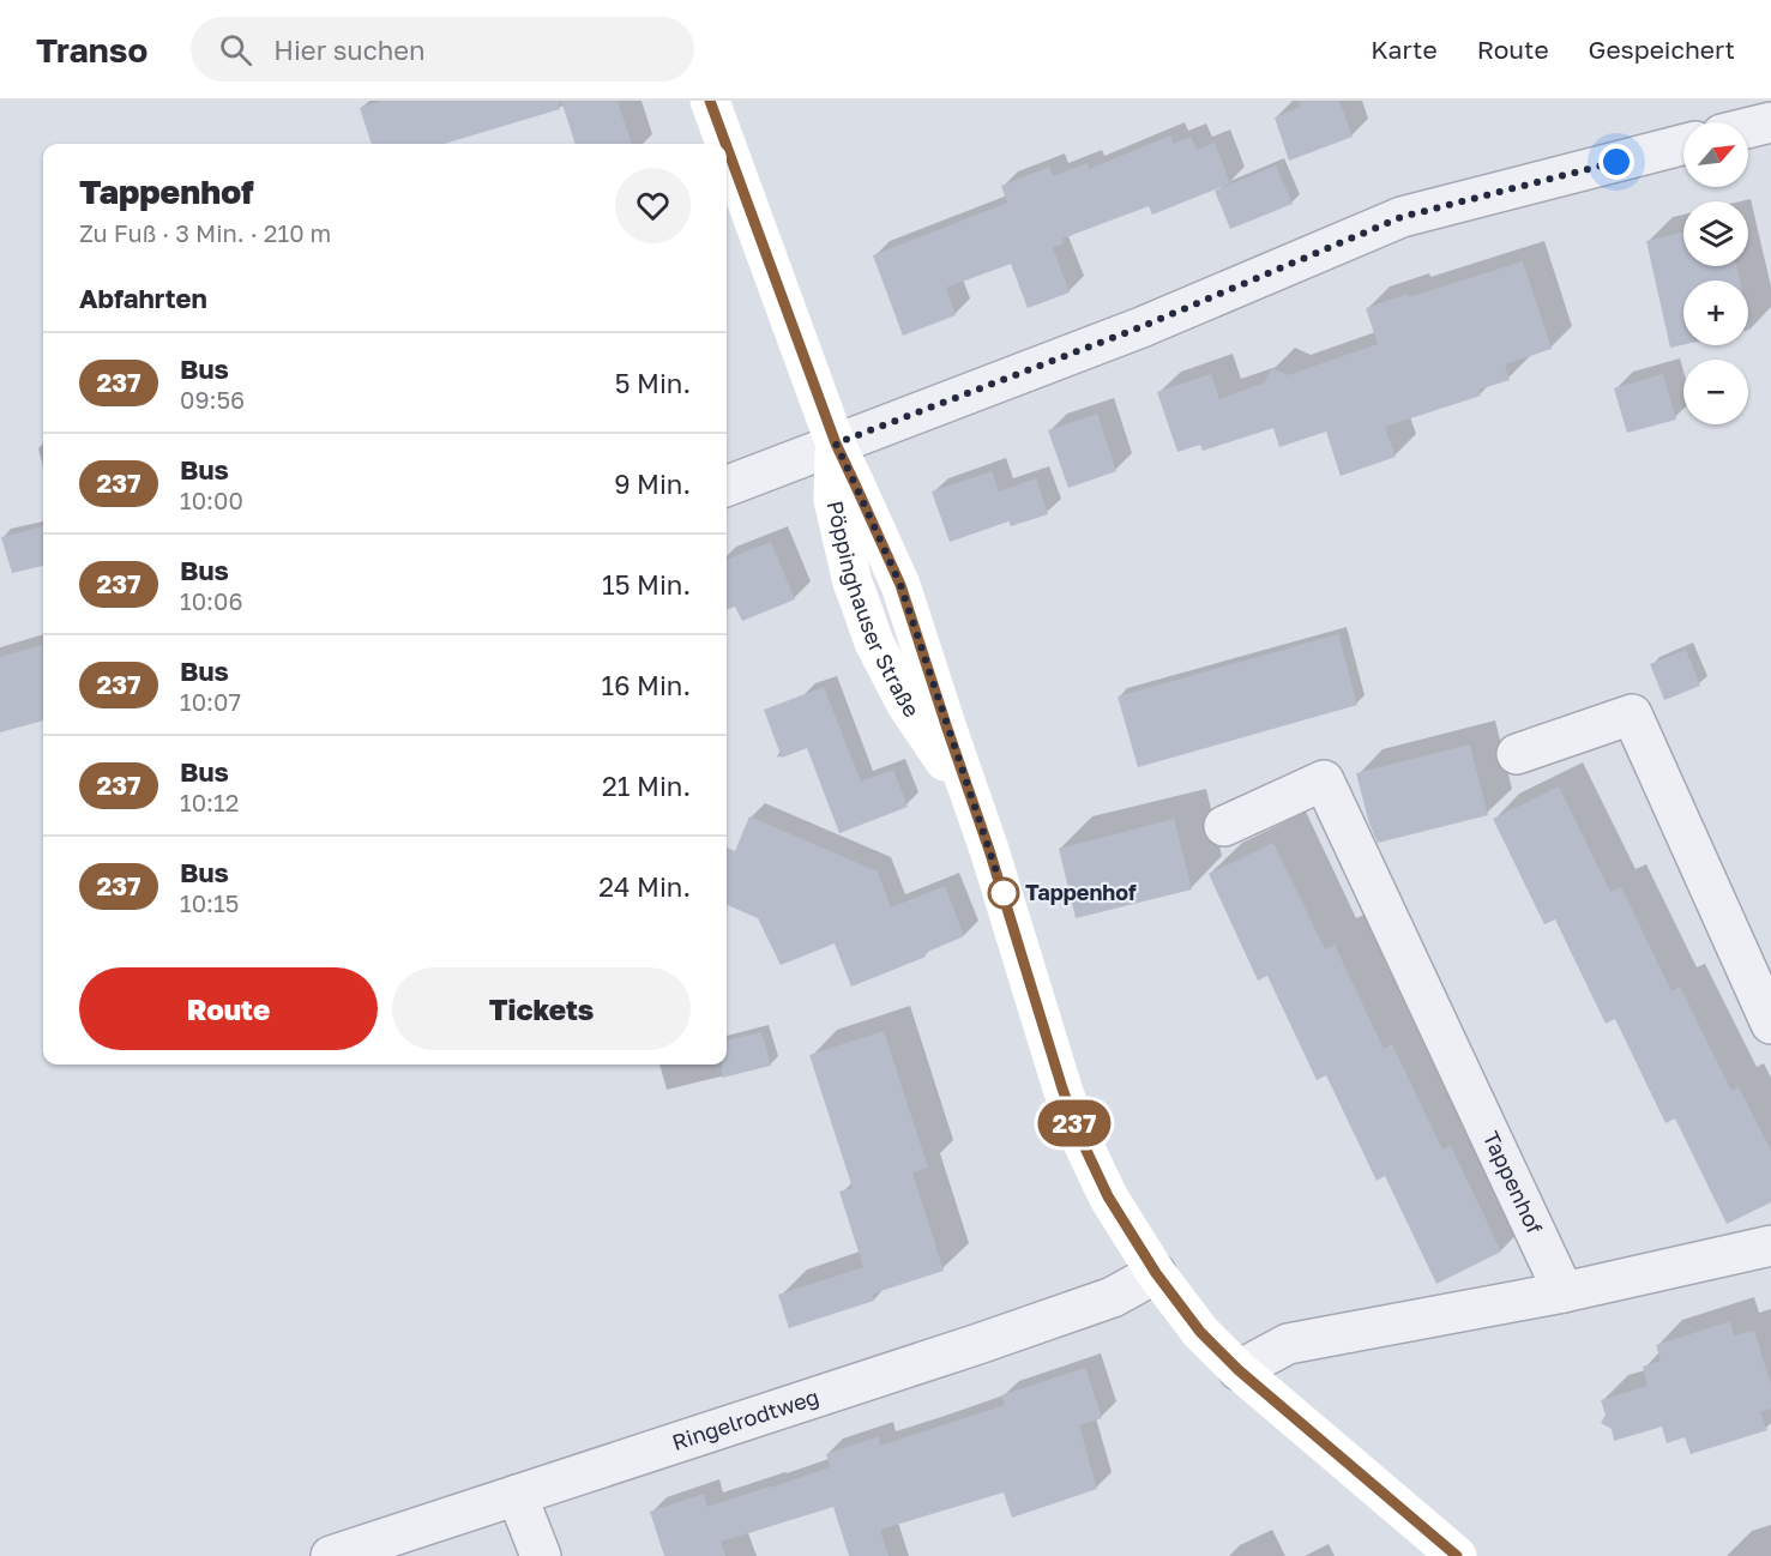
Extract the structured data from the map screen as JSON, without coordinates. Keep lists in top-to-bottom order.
{
  "streets": {
    "main road": ["Pöppinghauser Straße"],
    "street": ["Tappenhof", "Ringelrodtweg"]
  },
  "crossings": [
    ["Pöppinghauser Straße", "Ringelrodtweg"]
  ],
  "places": ["Tappenhof"],
  "lines": ["bus line 237"],
  "north": "top right",
  "page": {
    "header": "Transo",
    "search": "Hier suchen",
    "nav": ["Karte", "Route", "Gespeichert"],
    "on_map": "237",
    "map_buttons": ["+", "−"],
    "heading": [
      ["Tappenhof", "Zu Fuß · 3 Min. · 210 m"],
      "Abfahrten"
    ],
    "list": [
      {
        "mark": "237",
        "name": "Bus",
        "note": "09:56",
        "value": "5 Min."
      },
      {
        "mark": "237",
        "name": "Bus",
        "note": "10:00",
        "value": "9 Min."
      },
      {
        "mark": "237",
        "name": "Bus",
        "note": "10:06",
        "value": "15 Min."
      },
      {
        "mark": "237",
        "name": "Bus",
        "note": "10:07",
        "value": "16 Min."
      },
      {
        "mark": "237",
        "name": "Bus",
        "note": "10:12",
        "value": "21 Min."
      },
      {
        "mark": "237",
        "name": "Bus",
        "note": "10:15",
        "value": "24 Min."
      }
    ],
    "buttons": ["Route", "Tickets"]
  }
}
